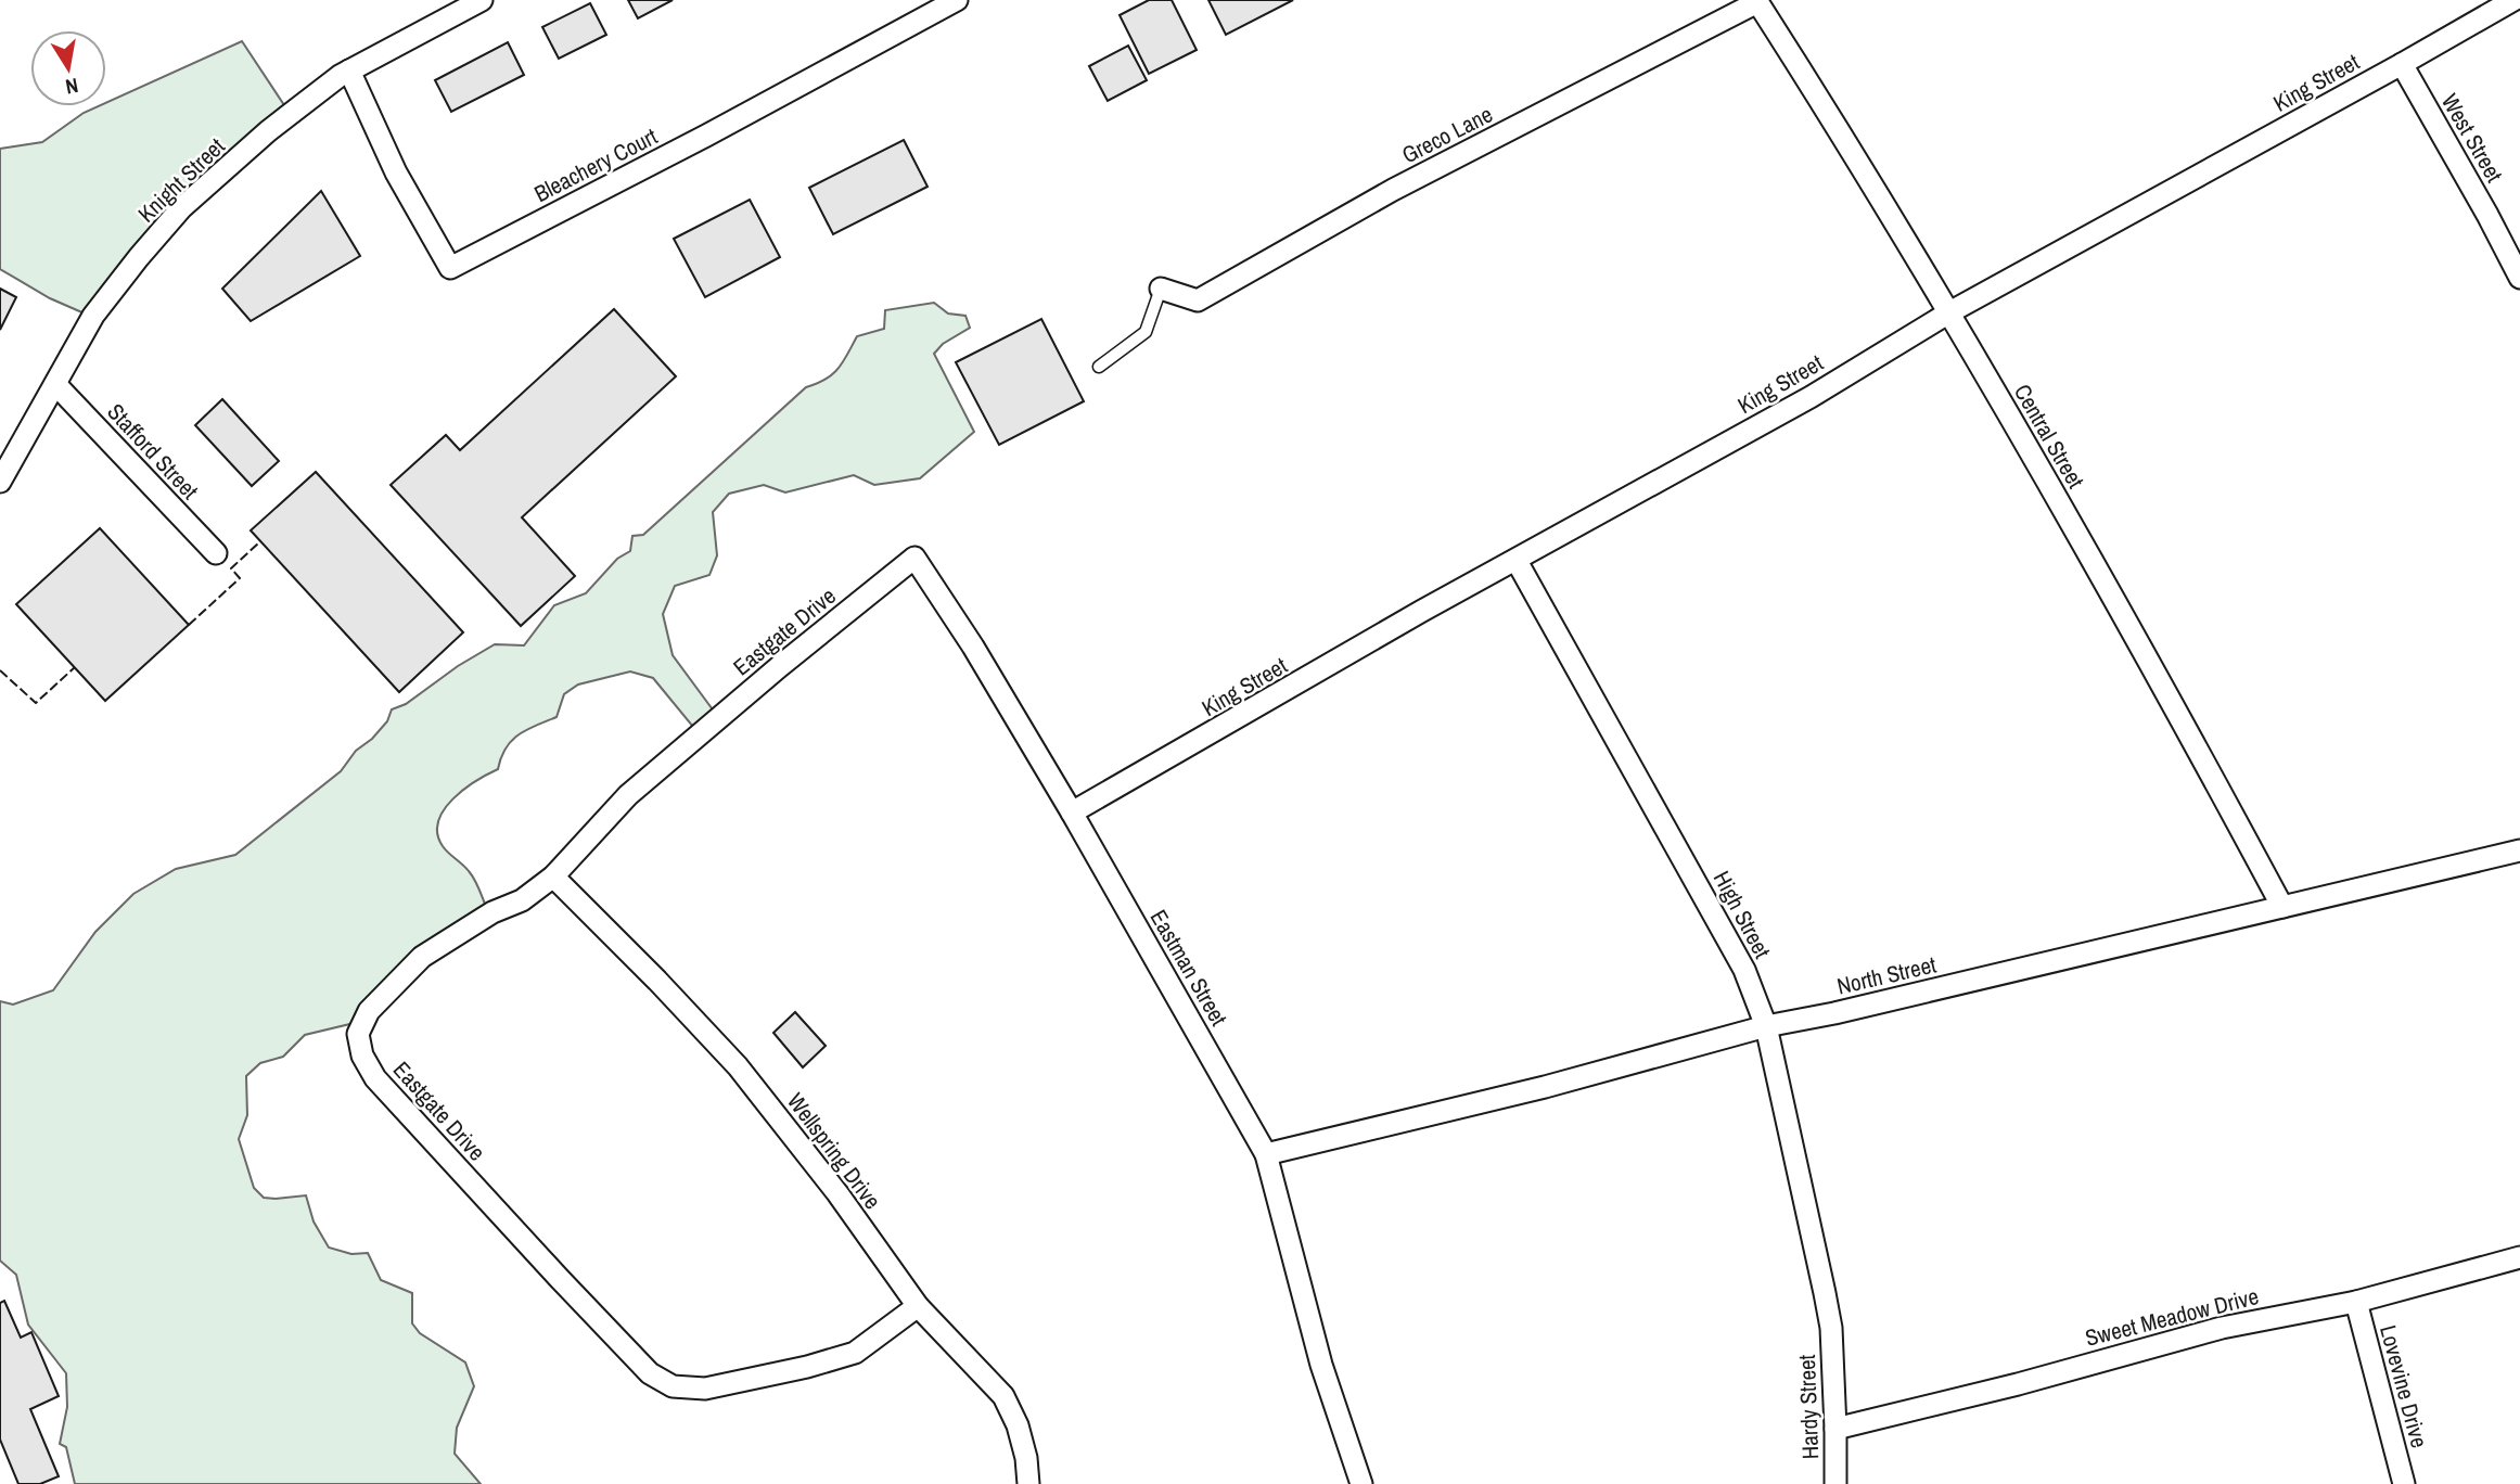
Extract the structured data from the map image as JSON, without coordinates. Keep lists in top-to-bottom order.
{
  "streets": {
    "street": [
      "King Street",
      "Greco Lane",
      "West Street",
      "Bleachery Court",
      "Knight Street",
      "Central Street",
      "Stafford Street",
      "Eastgate Drive",
      "High Street",
      "Eastman Street",
      "North Street",
      "Wellspring Drive",
      "Sweet Meadow Drive",
      "Lovevine Drive",
      "Hardy Street"
    ]
  },
  "crossings": [
    ["King Street", "West Street"],
    ["King Street", "Central Street"],
    ["King Street", "High Street"],
    ["King Street", "Eastman Street"],
    ["Greco Lane", "Central Street"],
    ["Bleachery Court", "Knight Street"],
    ["Knight Street", "Stafford Street"],
    ["Central Street", "North Street"],
    ["Eastgate Drive", "Eastman Street"],
    ["Eastgate Drive", "Wellspring Drive"],
    ["High Street", "North Street"],
    ["High Street", "Hardy Street"],
    ["Eastman Street", "North Street"],
    ["Sweet Meadow Drive", "Lovevine Drive"],
    ["Sweet Meadow Drive", "Hardy Street"]
  ],
  "north": "bottom"
}
